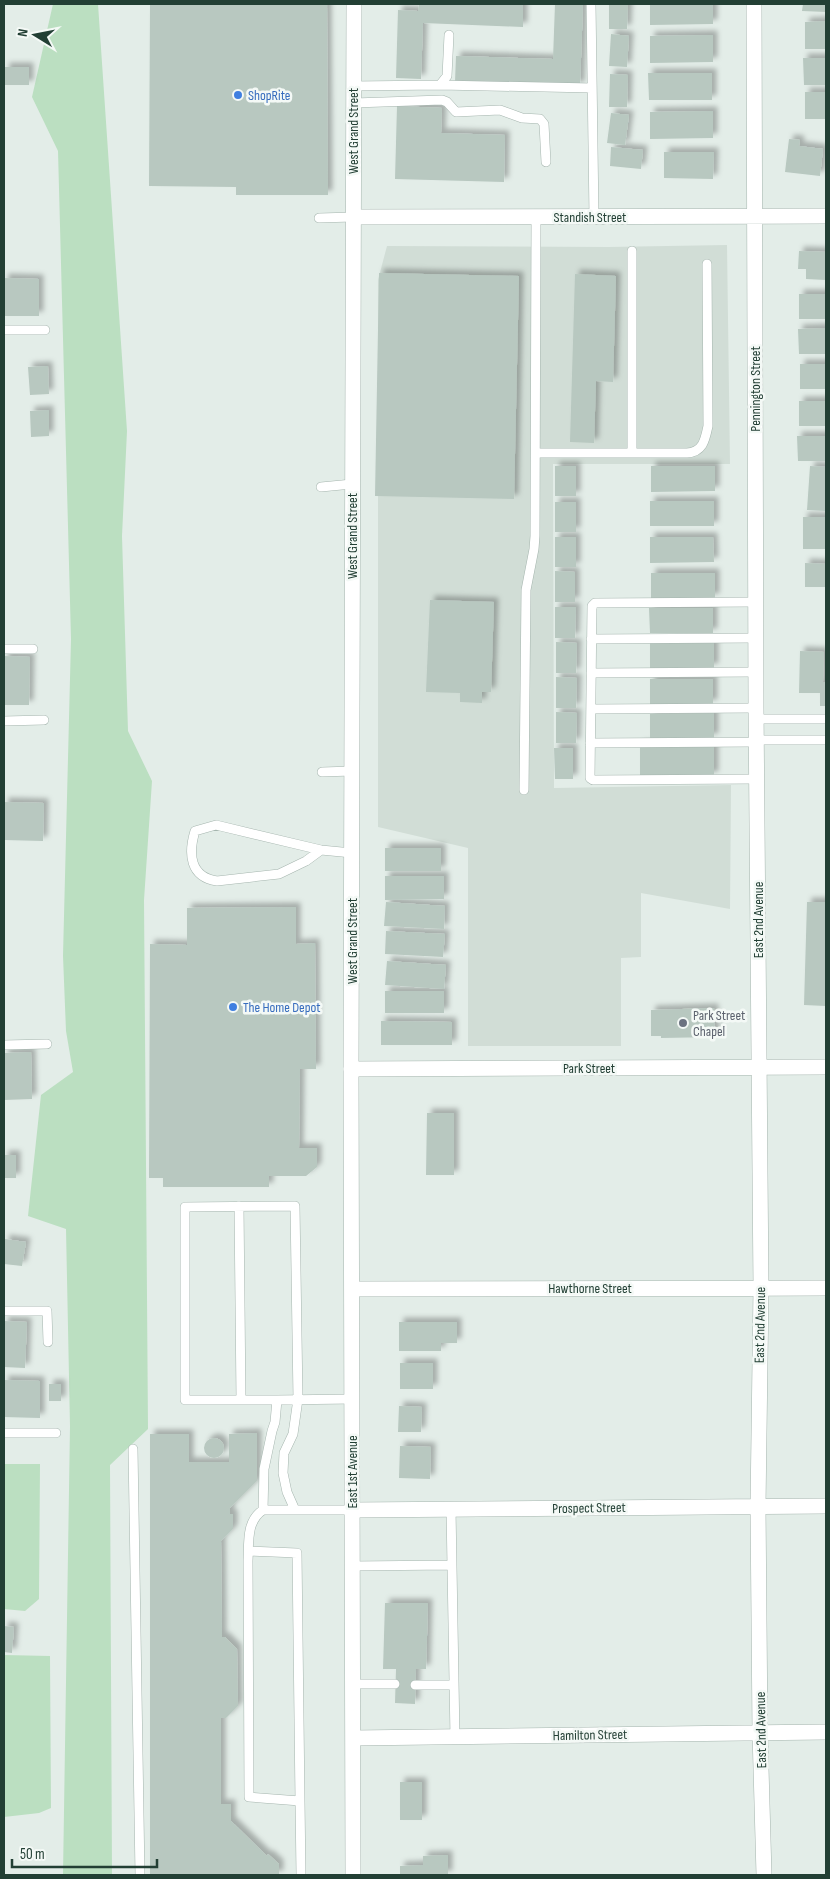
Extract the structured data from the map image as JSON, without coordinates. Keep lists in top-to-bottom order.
{
  "streets": {
    "street": [
      "West Grand Street",
      "Standish Street",
      "Pennington Street",
      "East 2nd Avenue",
      "Park Street",
      "Hawthorne Street",
      "East 1st Avenue",
      "Prospect Street",
      "Hamilton Street"
    ]
  },
  "crossings": [
    ["West Grand Street", "Standish Street"],
    ["West Grand Street", "Park Street"],
    ["West Grand Street", "East 1st Avenue"],
    ["Standish Street", "Pennington Street"],
    ["Pennington Street", "East 2nd Avenue"],
    ["East 2nd Avenue", "Park Street"],
    ["East 2nd Avenue", "Hawthorne Street"],
    ["East 2nd Avenue", "Prospect Street"],
    ["East 2nd Avenue", "Hamilton Street"],
    ["Park Street", "East 1st Avenue"],
    ["Hawthorne Street", "East 1st Avenue"],
    ["East 1st Avenue", "Prospect Street"],
    ["East 1st Avenue", "Hamilton Street"]
  ],
  "places": ["ShopRite", "The Home Depot", "Park Street Chapel"],
  "scale_bar": "50 m",
  "north": "left"
}
